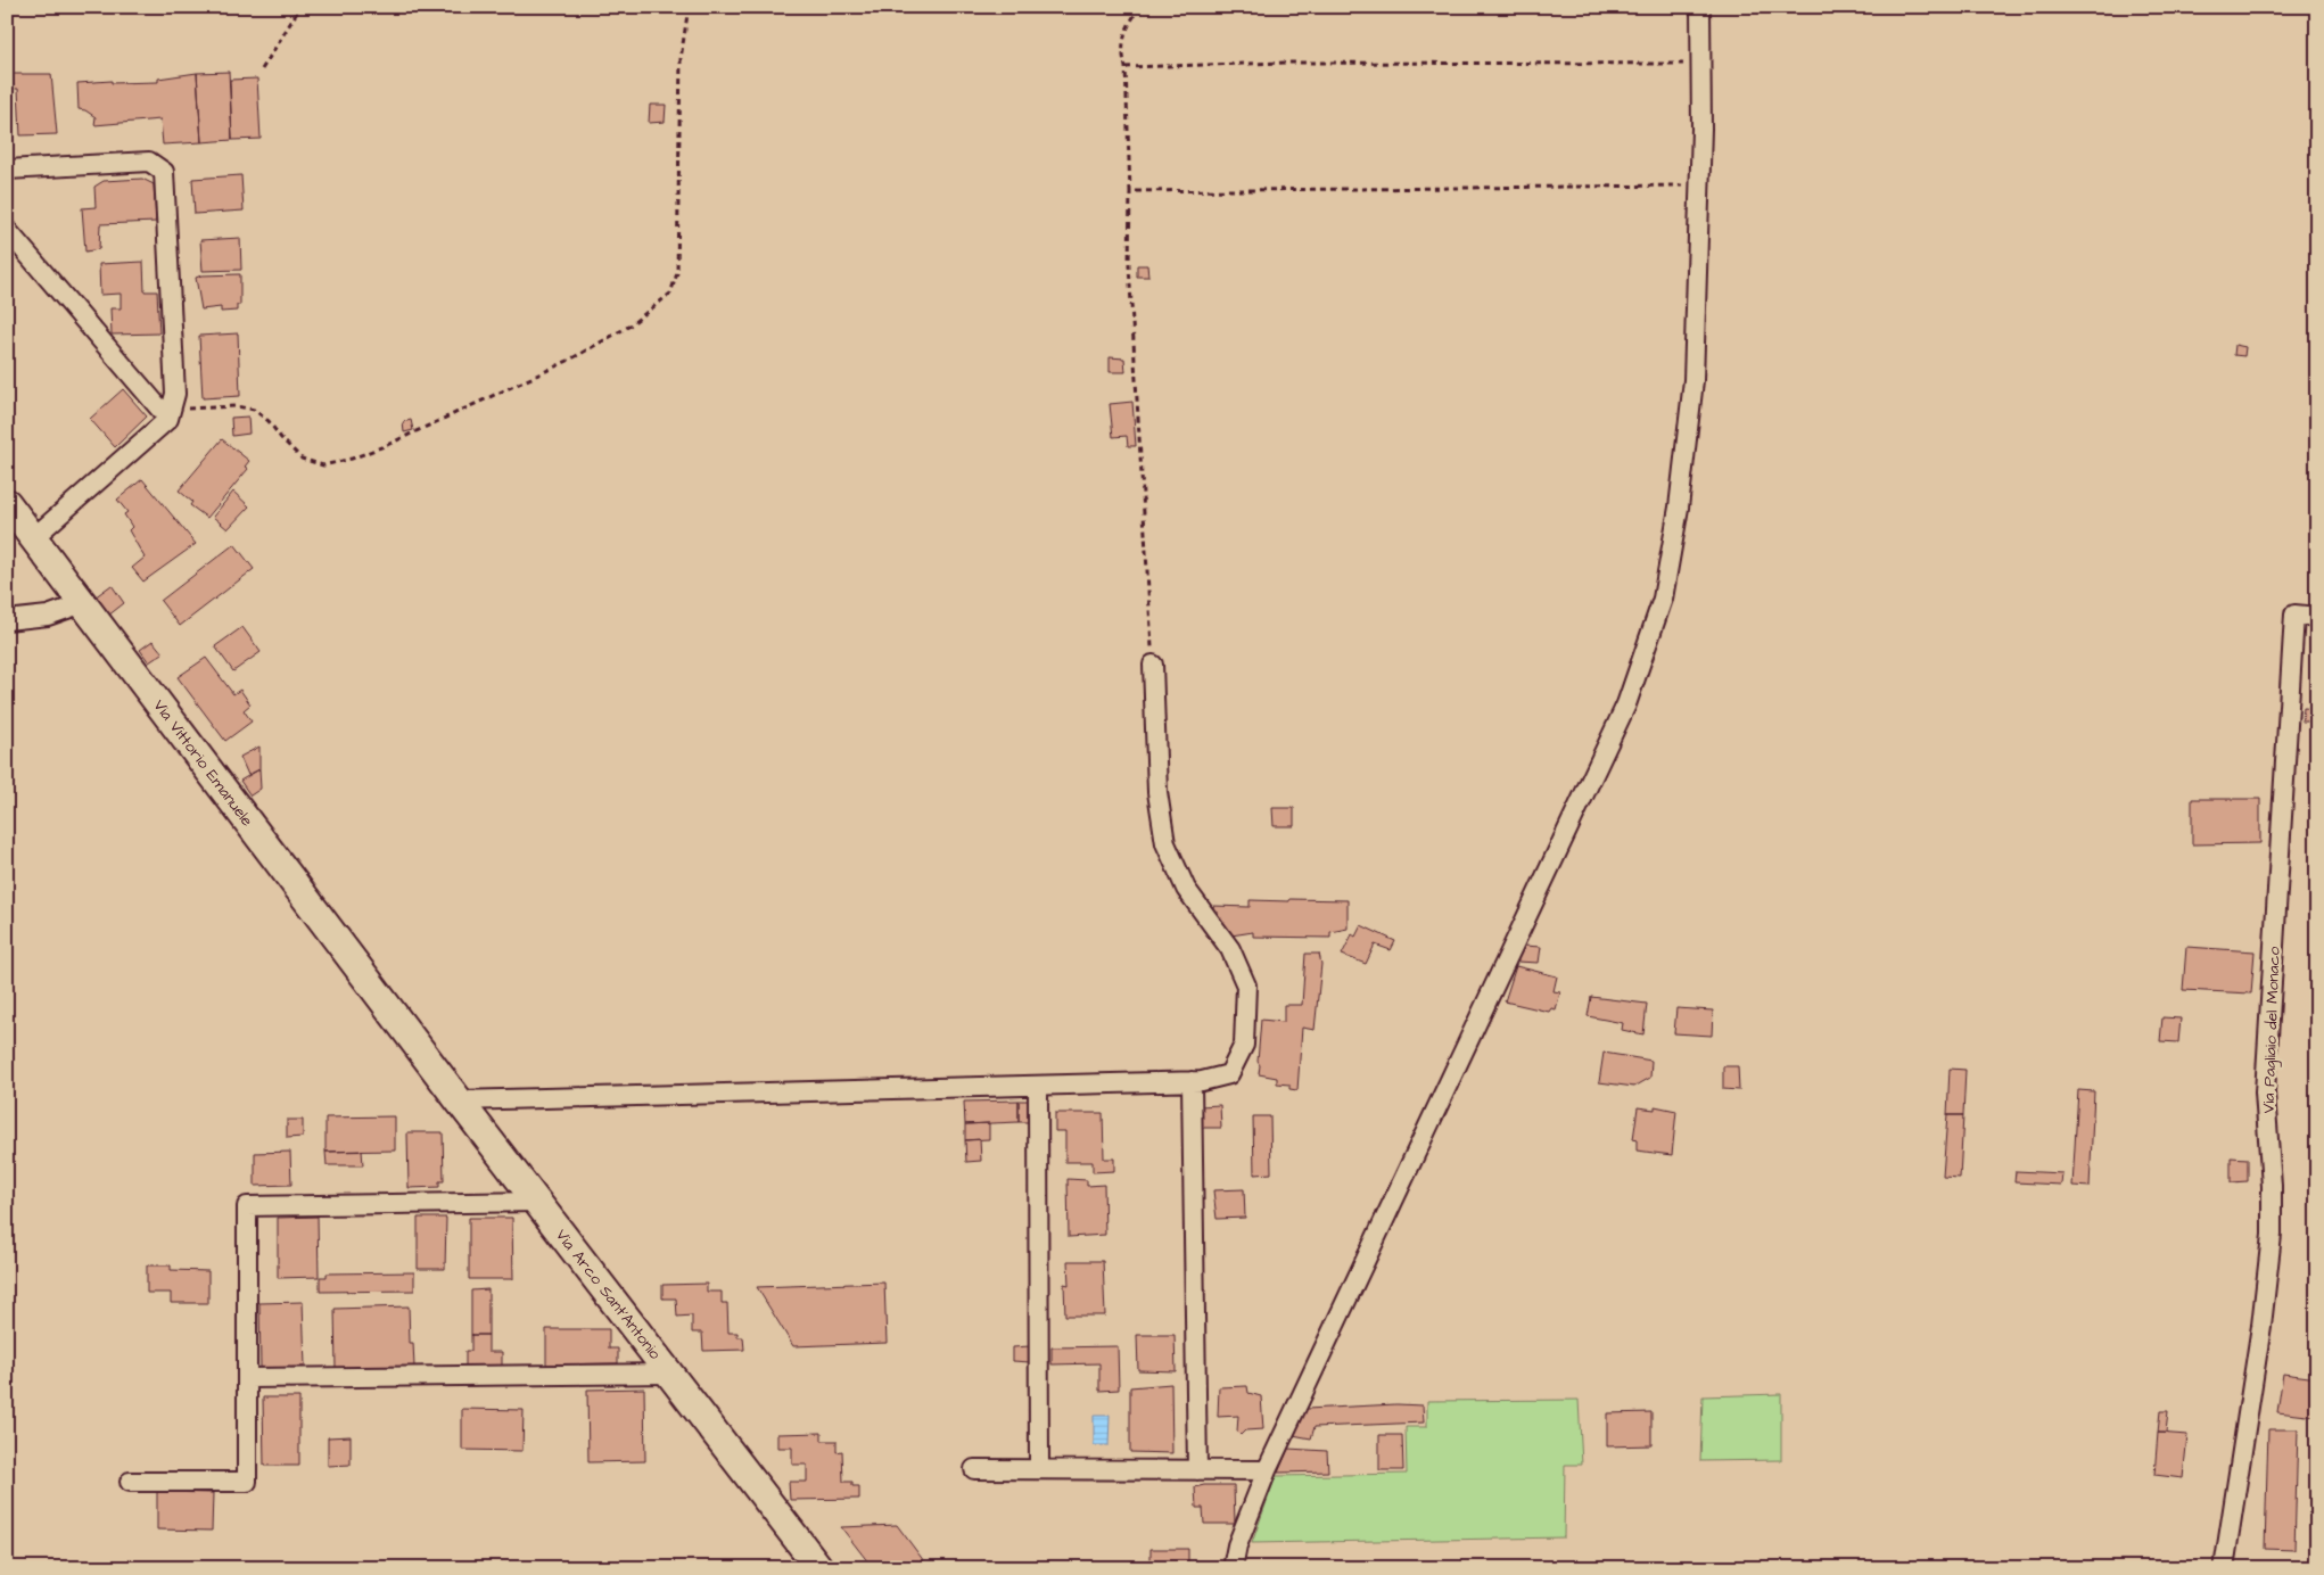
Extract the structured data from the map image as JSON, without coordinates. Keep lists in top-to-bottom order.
{
  "streets": {
    "street": ["Via Vittorio Emanuele", "Via Pagliaio del Monaco", "Via Arco Sant'Antonio"]
  },
  "crossings": [
    ["Via Vittorio Emanuele", "Via Arco Sant'Antonio"]
  ]
}
